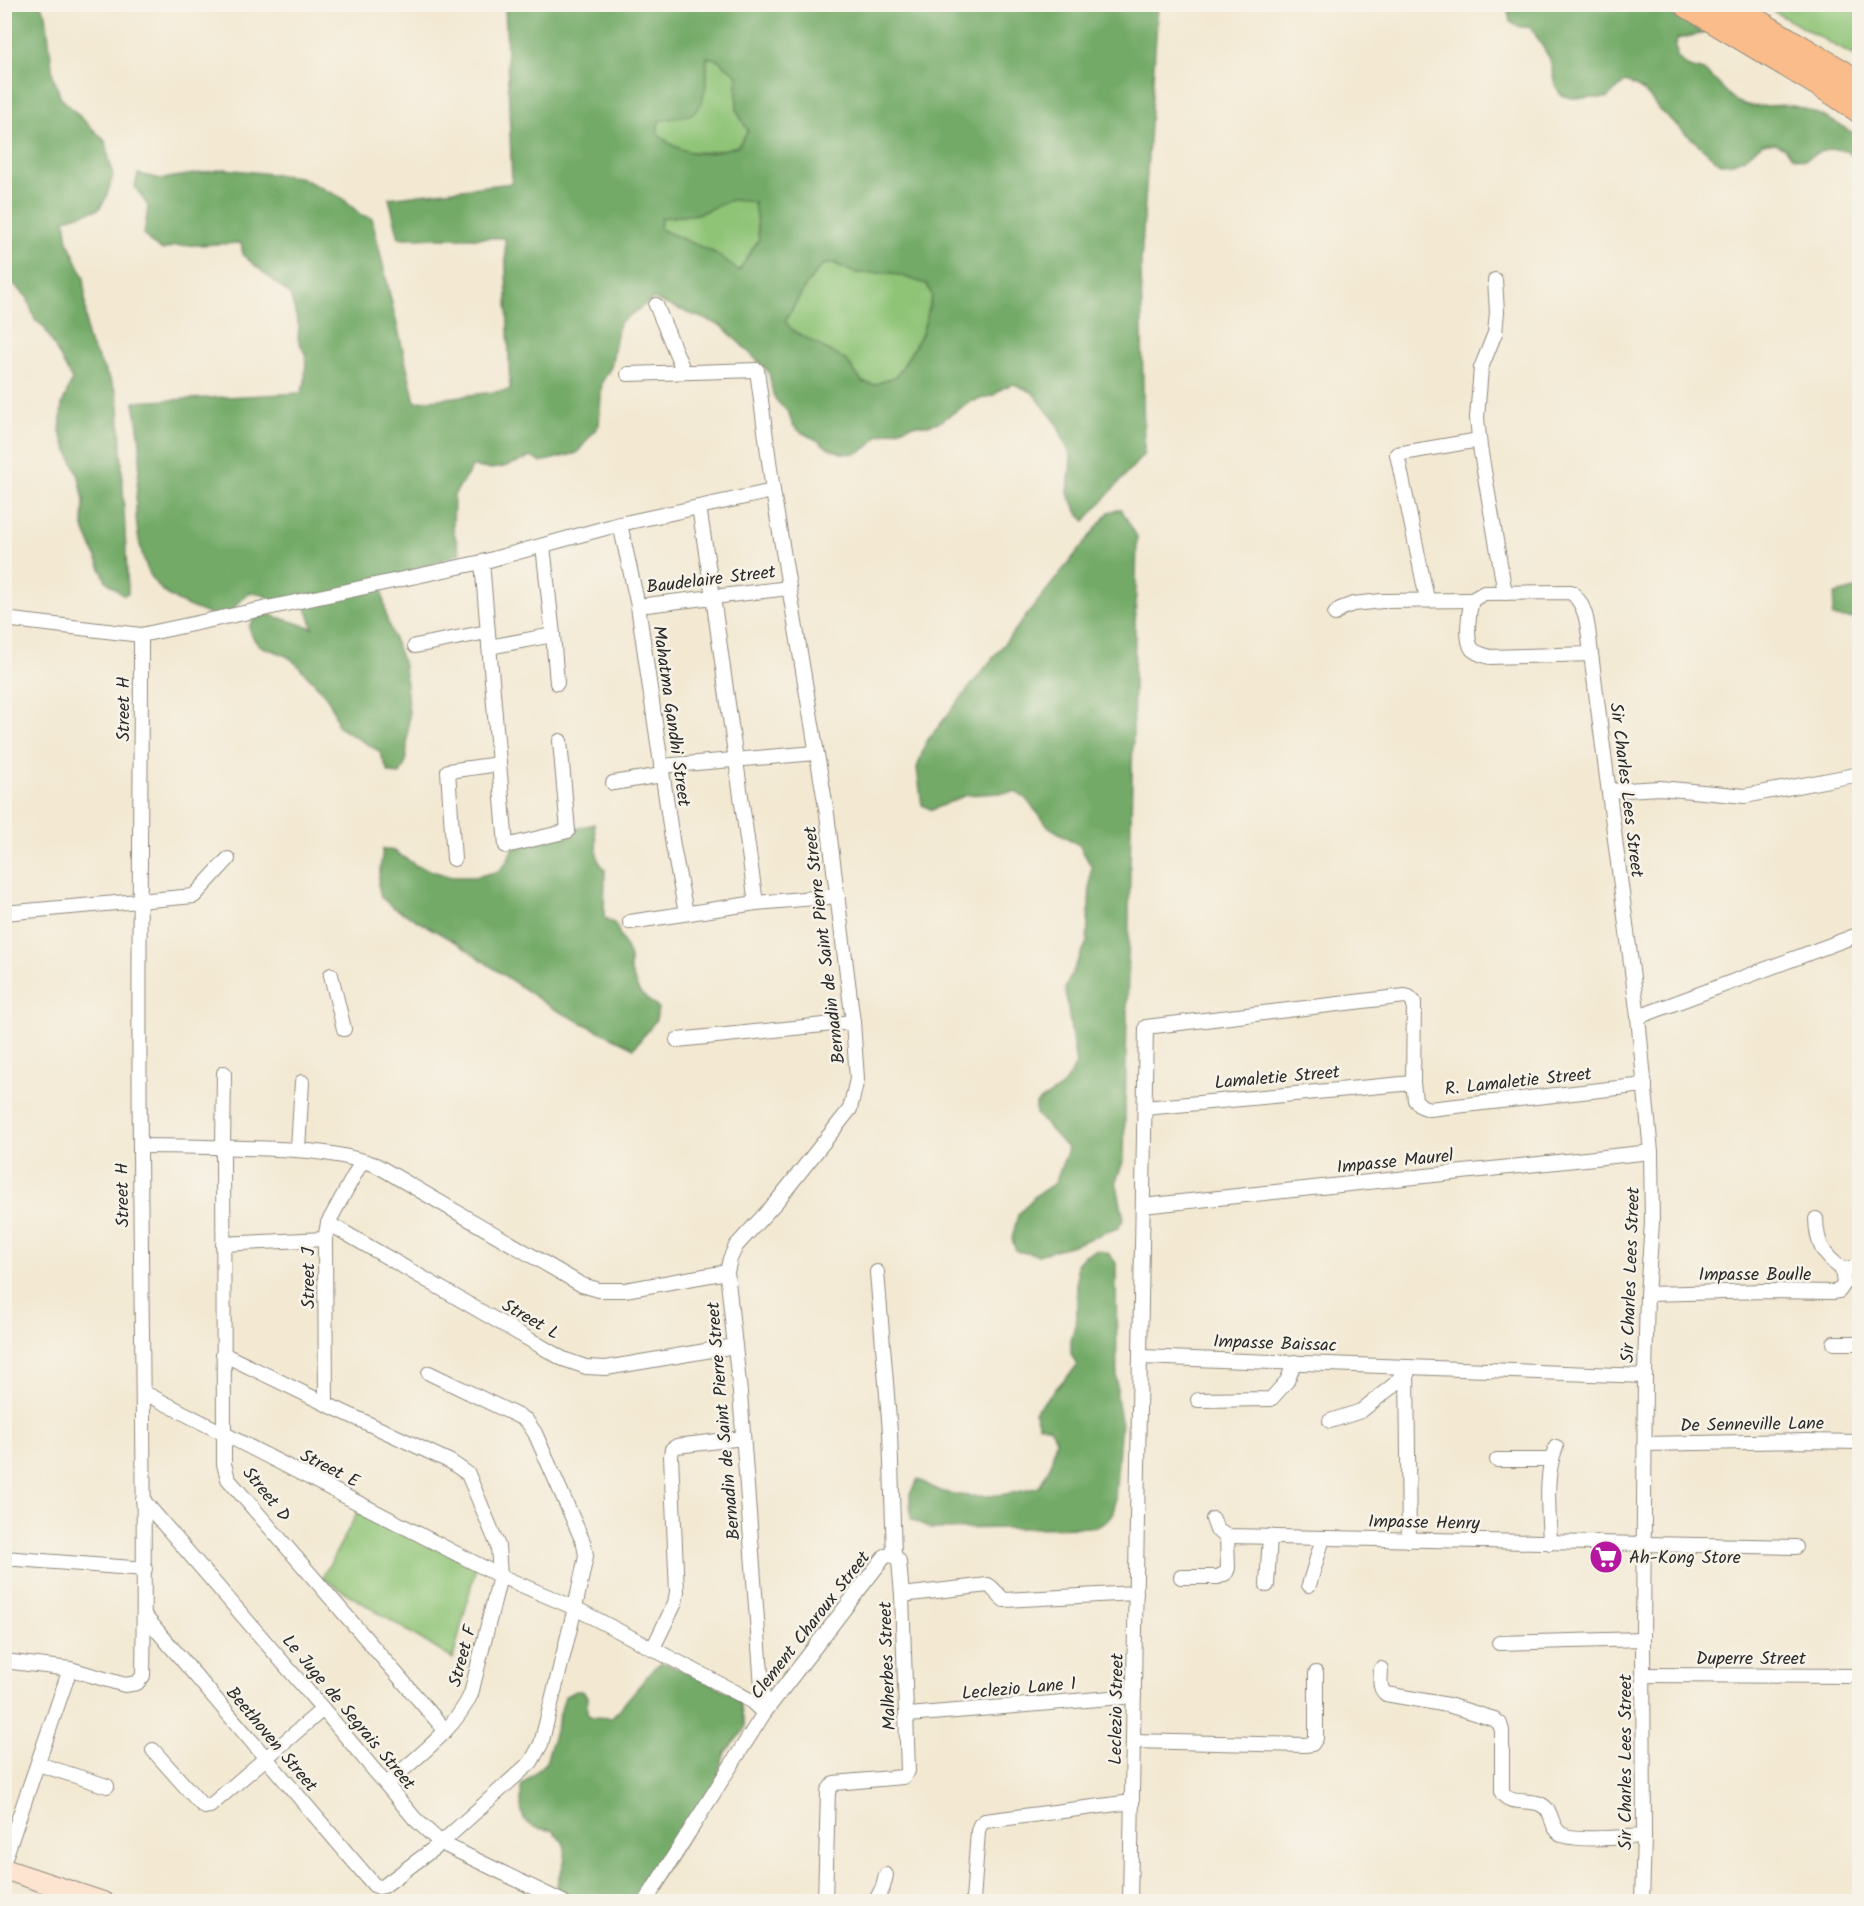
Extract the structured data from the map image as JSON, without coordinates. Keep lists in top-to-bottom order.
{
  "streets": {
    "street": [
      "Baudelaire Street",
      "Street H",
      "Mahatma Gandhi Street",
      "Sir Charles Lees Street",
      "Bernadin de Saint Pierre Street",
      "Lamaletie Street",
      "R. Lamaletie Street",
      "Impasse Maurel",
      "Impasse Boulle",
      "Street J",
      "Street L",
      "Impasse Baissac",
      "De Senneville Lane",
      "Street E",
      "Street D",
      "Impasse Henry",
      "Clement Charoux Street",
      "Street F",
      "Duperre Street",
      "Malherbes Street",
      "Leclezio Lane 1",
      "Leclezio Street",
      "Le Juge de Segrais Street",
      "Beethoven Street"
    ]
  },
  "crossings": [
    ["Baudelaire Street", "Mahatma Gandhi Street"],
    ["Baudelaire Street", "Bernadin de Saint Pierre Street"],
    ["Street H", "Street E"],
    ["Street H", "Le Juge de Segrais Street"],
    ["Street H", "Beethoven Street"],
    ["Sir Charles Lees Street", "R. Lamaletie Street"],
    ["Sir Charles Lees Street", "Impasse Maurel"],
    ["Sir Charles Lees Street", "Impasse Boulle"],
    ["Sir Charles Lees Street", "Impasse Baissac"],
    ["Sir Charles Lees Street", "De Senneville Lane"],
    ["Sir Charles Lees Street", "Impasse Henry"],
    ["Sir Charles Lees Street", "Duperre Street"],
    ["Bernadin de Saint Pierre Street", "Street L"],
    ["Bernadin de Saint Pierre Street", "Street E"],
    ["Bernadin de Saint Pierre Street", "Clement Charoux Street"],
    ["Lamaletie Street", "R. Lamaletie Street"],
    ["Lamaletie Street", "Leclezio Street"],
    ["R. Lamaletie Street", "Leclezio Street"],
    ["Impasse Maurel", "Leclezio Street"],
    ["Street J", "Street L"],
    ["Street J", "Street F"],
    ["Impasse Baissac", "Leclezio Street"],
    ["Street E", "Street D"],
    ["Street E", "Clement Charoux Street"],
    ["Street E", "Street F"],
    ["Street D", "Street F"],
    ["Clement Charoux Street", "Malherbes Street"],
    ["Street F", "Le Juge de Segrais Street"],
    ["Malherbes Street", "Leclezio Lane 1"],
    ["Leclezio Lane 1", "Leclezio Street"],
    ["Le Juge de Segrais Street", "Beethoven Street"]
  ],
  "places": {
    "supermarket": ["Ah-Kong Store"]
  }
}
